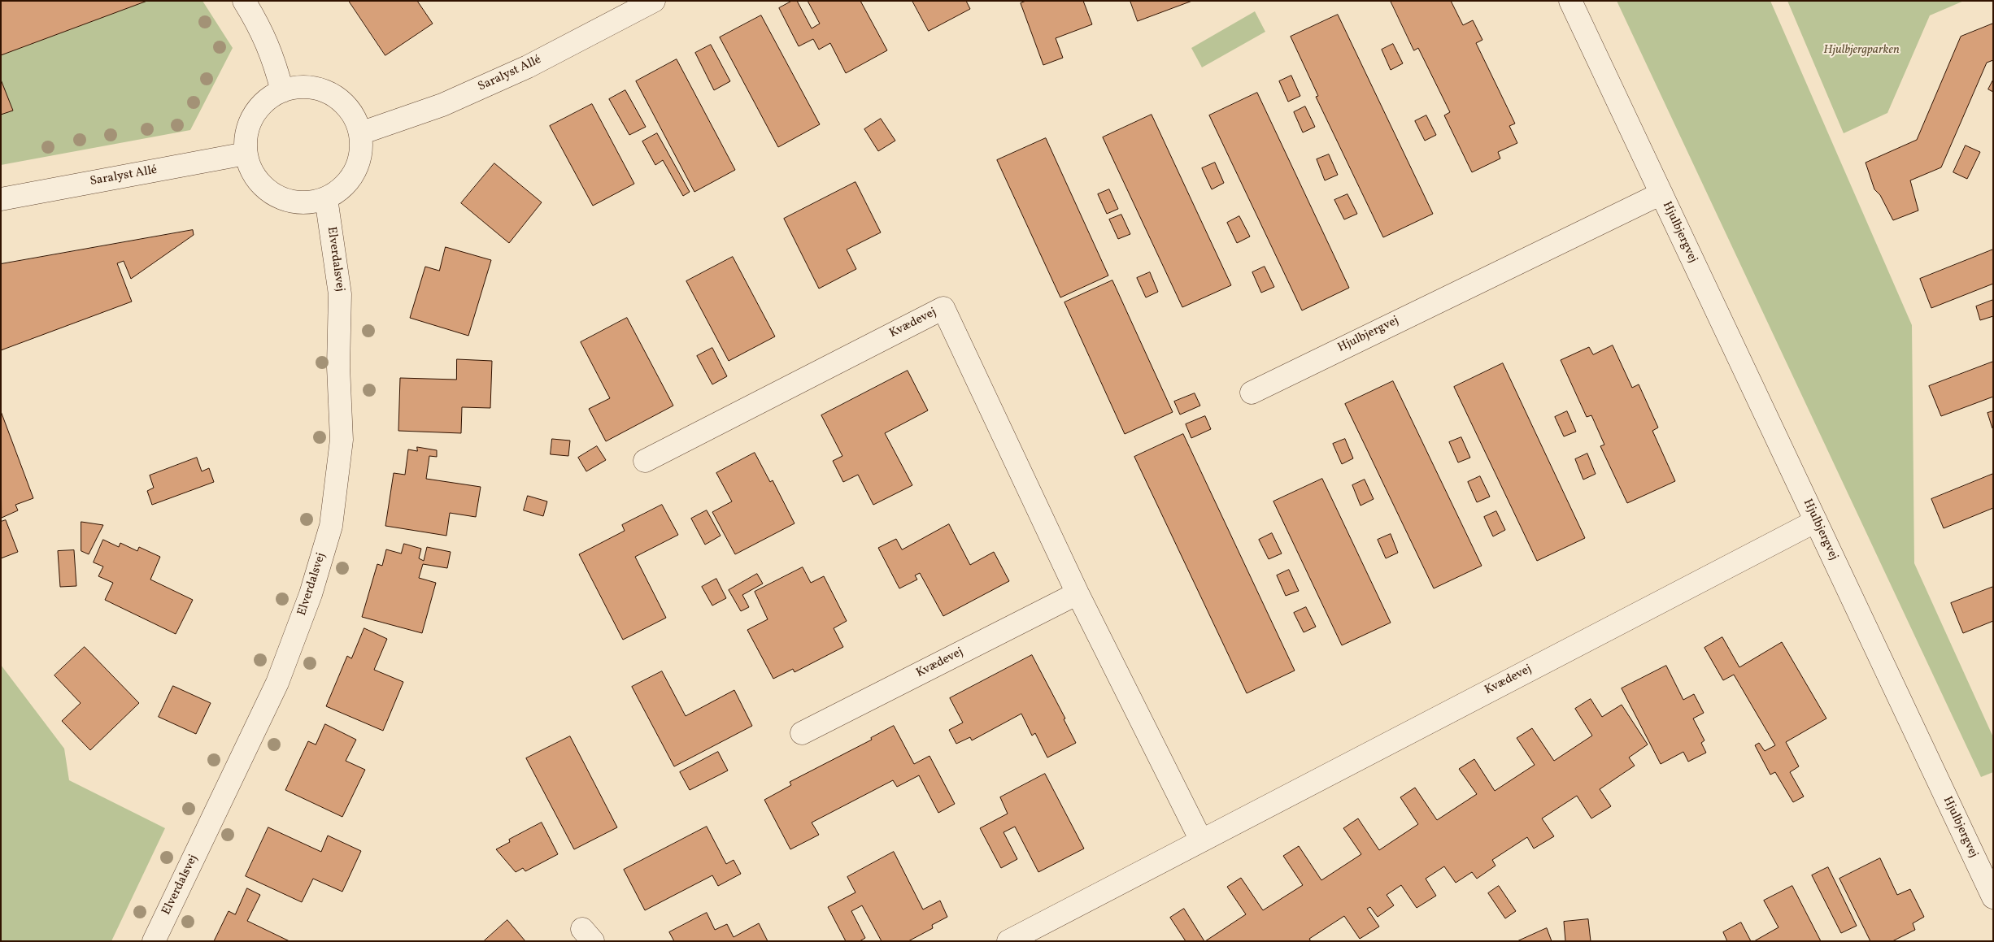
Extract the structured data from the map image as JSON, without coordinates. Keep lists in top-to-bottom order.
{
  "streets": {
    "street": [
      "Saralyst Allé",
      "Hjulbjergvej",
      "Elverdalsvej",
      "Kvædevej"
    ]
  },
  "crossings": [
    ["Saralyst Allé", "Elverdalsvej"],
    ["Hjulbjergvej", "Kvædevej"]
  ],
  "parks": ["Hjulbjergparken"]
}
